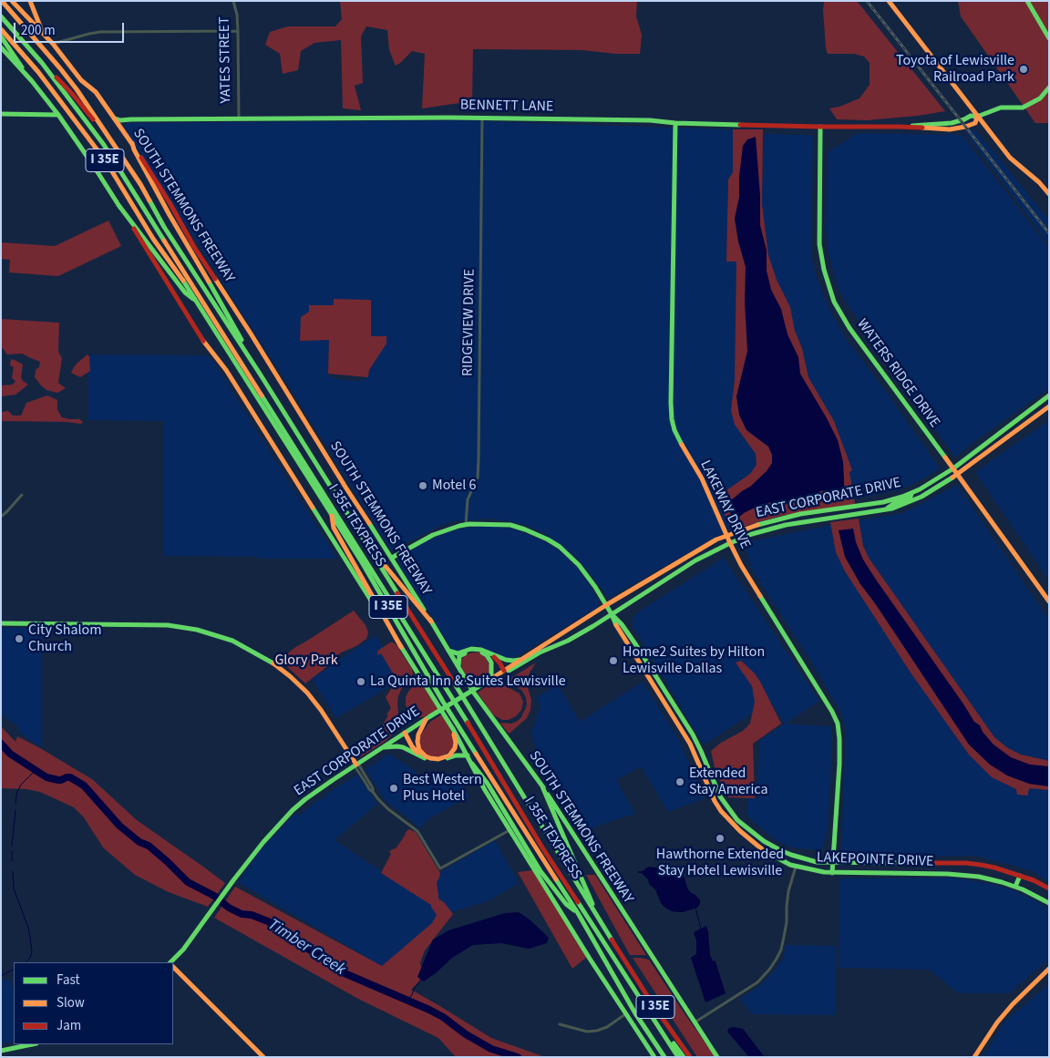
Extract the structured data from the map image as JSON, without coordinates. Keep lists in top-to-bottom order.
{
  "streets": {
    "main road": [
      "BENNETT LANE",
      "I 35E",
      "SOUTH STEMMONS FREEWAY",
      "WATERS RIDGE DRIVE",
      "EAST CORPORATE DRIVE",
      "LAKEWAY DRIVE",
      "I 35E TEXPRESS",
      "LAKEPOINTE DRIVE"
    ],
    "street": ["YATES STREET", "RIDGEVIEW DRIVE"]
  },
  "crossings": [
    ["YATES STREET", "BENNETT LANE"],
    ["BENNETT LANE", "SOUTH STEMMONS FREEWAY"],
    ["BENNETT LANE", "RIDGEVIEW DRIVE"],
    ["BENNETT LANE", "WATERS RIDGE DRIVE"],
    ["BENNETT LANE", "LAKEWAY DRIVE"],
    ["SOUTH STEMMONS FREEWAY", "LAKEPOINTE DRIVE"],
    ["RIDGEVIEW DRIVE", "LAKEPOINTE DRIVE"],
    ["WATERS RIDGE DRIVE", "EAST CORPORATE DRIVE"],
    ["EAST CORPORATE DRIVE", "LAKEWAY DRIVE"],
    ["EAST CORPORATE DRIVE", "LAKEPOINTE DRIVE"],
    ["LAKEWAY DRIVE", "LAKEPOINTE DRIVE"]
  ],
  "water": ["Timber Creek"],
  "parks": ["Glory Park"],
  "places": [
    "Toyota of Lewisville Railroad Park",
    "Motel 6",
    "City Shalom Church",
    "Home2 Suites by Hilton Lewisville Dallas",
    "La Quinta Inn & Suites Lewisville",
    "Extended Stay America",
    "Best Western Plus Hotel",
    "Hawthorne Extended Stay Hotel Lewisville"
  ],
  "legend": ["Fast", "Slow", "Jam"],
  "scale_bar": "200 m"
}
